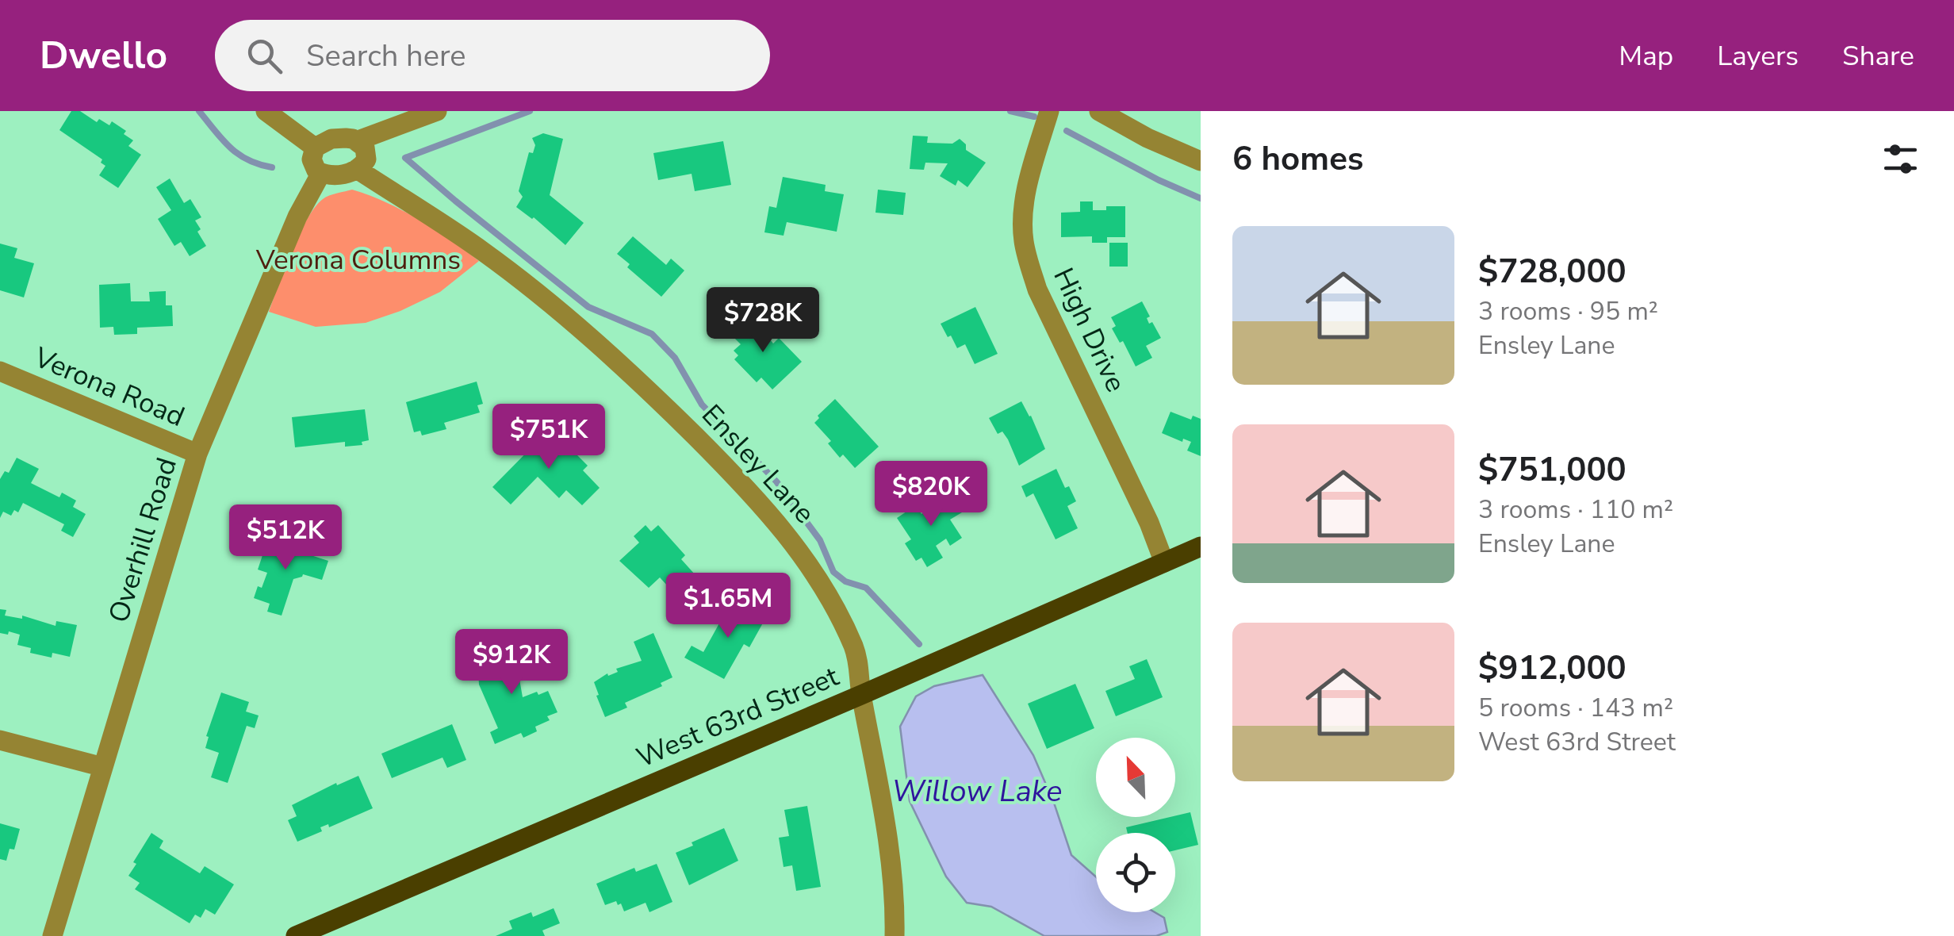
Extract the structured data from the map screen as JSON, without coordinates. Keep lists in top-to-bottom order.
{
  "streets": {
    "main road": ["West 63rd Street"],
    "street": [
      "High Drive",
      "Verona Road",
      "Ensley Lane",
      "Overhill Road"
    ]
  },
  "crossings": [
    ["High Drive", "West 63rd Street"],
    ["Verona Road", "Overhill Road"],
    ["Ensley Lane", "Overhill Road"],
    ["Ensley Lane", "West 63rd Street"]
  ],
  "water": ["Willow Lake"],
  "parks": ["Verona Columns"],
  "north": "top left",
  "page": {
    "header": "Dwello",
    "search": "Search here",
    "nav": ["Map", "Layers", "Share"],
    "heading": "6 homes",
    "list": [
      {
        "name": "$728,000",
        "note": "3 rooms · 95 m² · Ensley Lane"
      },
      {
        "name": "$751,000",
        "note": "3 rooms · 110 m² · Ensley Lane"
      },
      {
        "name": "$912,000",
        "note": "5 rooms · 143 m² · West 63rd Street"
      }
    ],
    "price": [
      "$728K",
      "$751K",
      "$820K",
      "$512K",
      "$1.65M",
      "$912K"
    ]
  }
}
